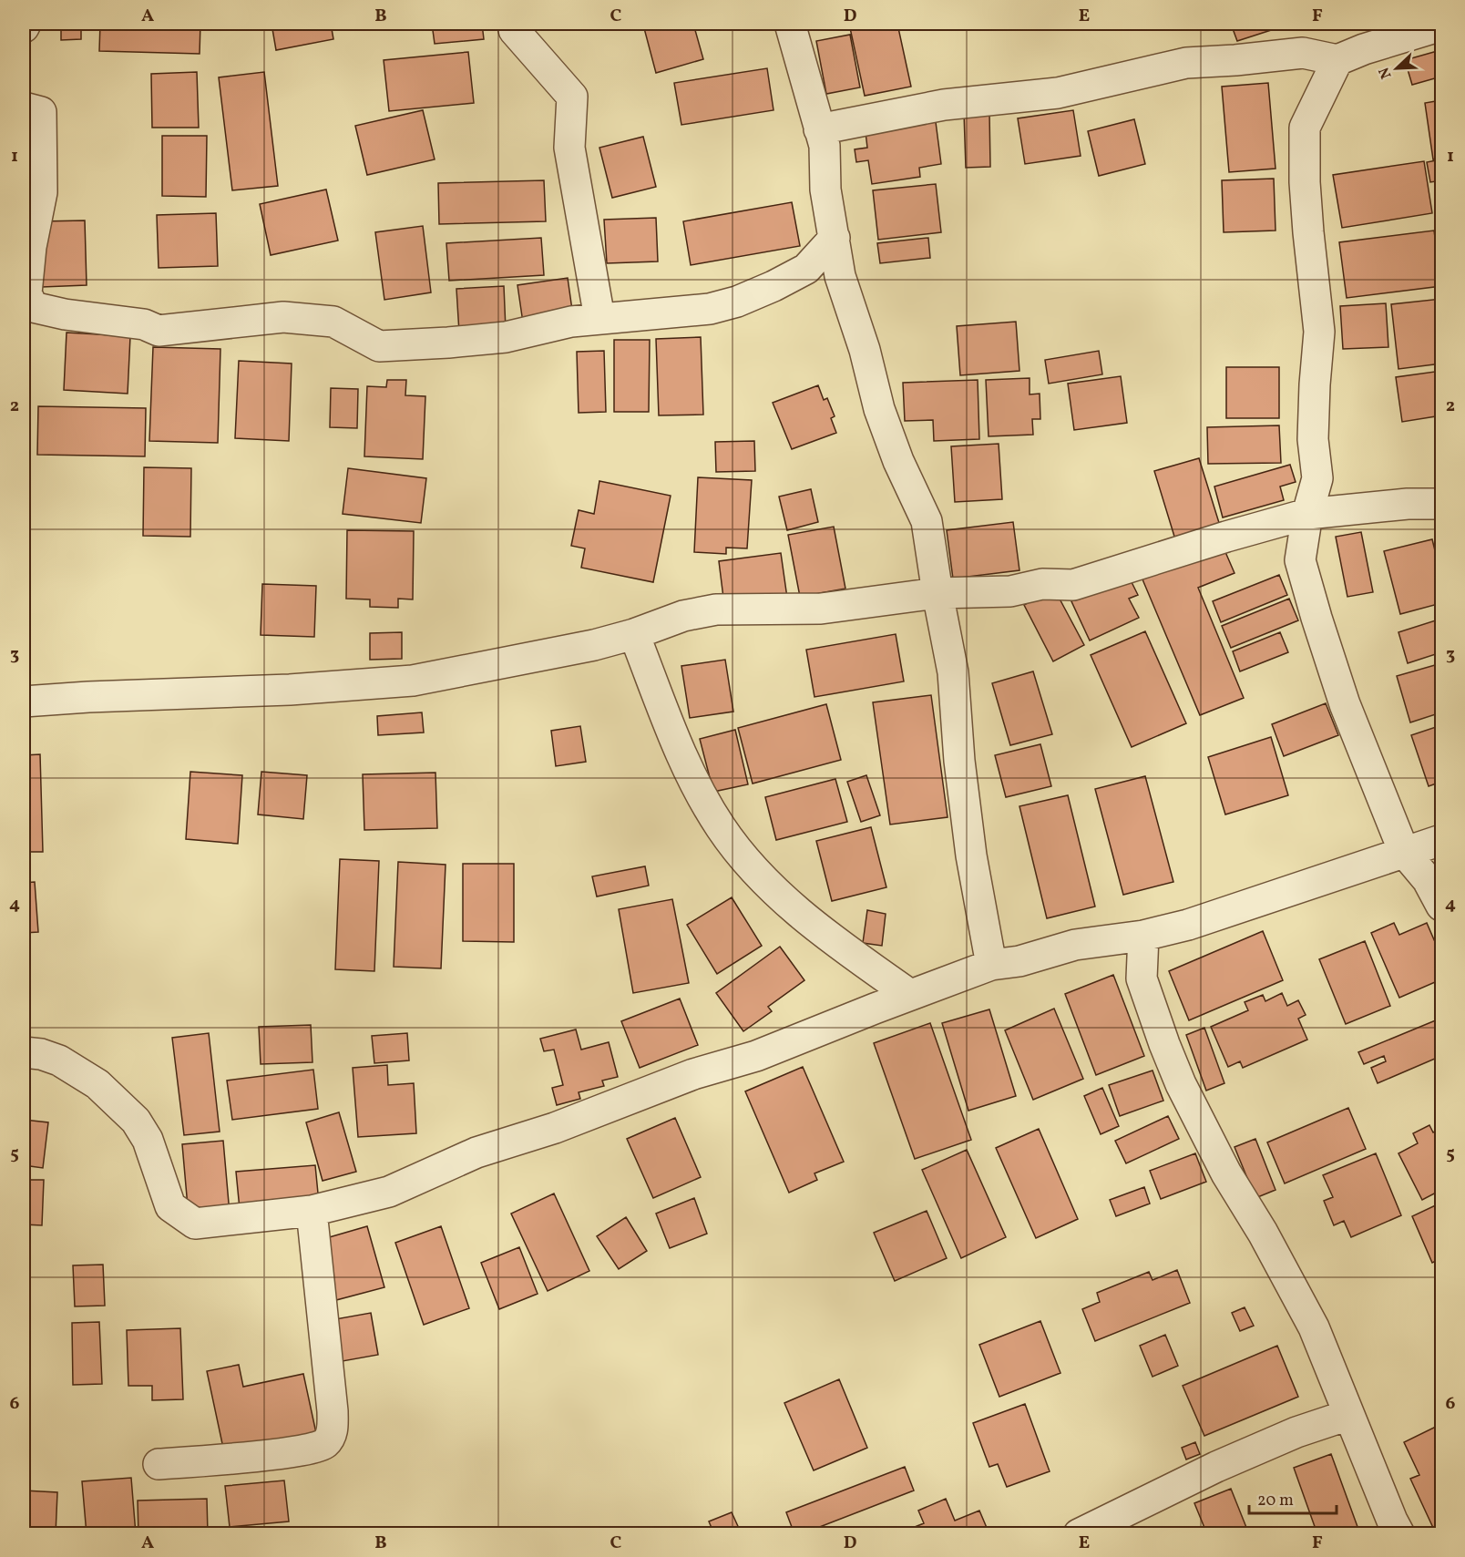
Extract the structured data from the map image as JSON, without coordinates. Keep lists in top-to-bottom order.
{
  "scale_bar": "20 m",
  "north": "bottom left",
  "grid": {
    "columns": [
      "A",
      "B",
      "C",
      "D",
      "E",
      "F"
    ],
    "rows": [
      "1",
      "2",
      "3",
      "4",
      "5",
      "6"
    ]
  }
}
